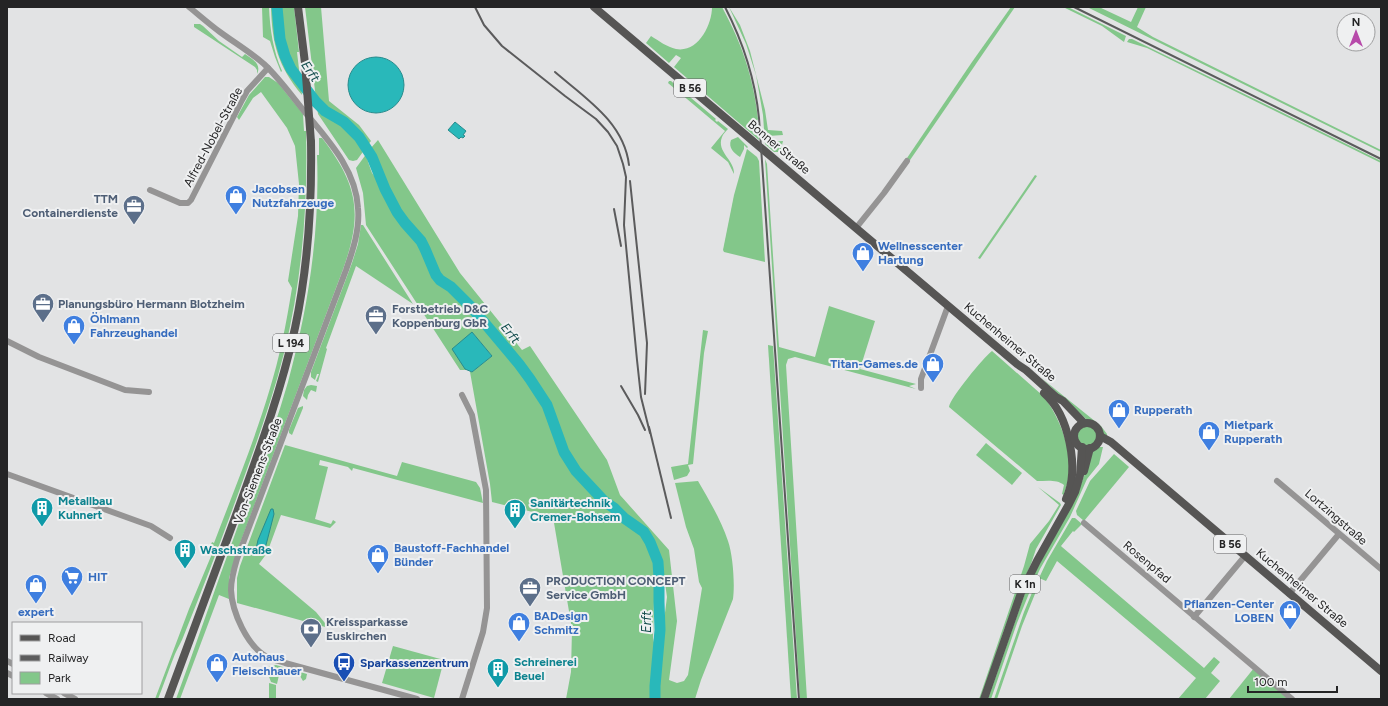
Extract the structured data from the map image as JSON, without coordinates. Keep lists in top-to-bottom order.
{
  "streets": {
    "main road": [
      "B 56",
      "Bonner Straße",
      "Kuchenheimer Straße",
      "L 194",
      "K 1n"
    ],
    "street": [
      "Alfred-Nobel-Straße",
      "Von-Siemens-Straße",
      "Lortzingstraße",
      "Rosenpfad"
    ]
  },
  "crossings": [
    ["Alfred-Nobel-Straße", "Von-Siemens-Straße"],
    ["Bonner Straße", "Kuchenheimer Straße"],
    ["Kuchenheimer Straße", "K 1n"]
  ],
  "water": ["Erft"],
  "places": {
    "shop": [
      "Jacobsen Nutzfahrzeuge",
      "Wellnesscenter Hartung",
      "Öhlmann Fahrzeughandel",
      "Titan-Games.de",
      "Rupperath",
      "Mietpark Rupperath",
      "Baustoff-Fachhandel Bünder",
      "expert",
      "Pflanzen-Center LOBEN",
      "BADesign Schmitz",
      "Autohaus Fleischhauer"
    ],
    "office": [
      "TTM Containerdienste",
      "Planungsbüro Hermann Blotzheim",
      "Forstbetrieb D&C Koppenburg GbR",
      "PRODUCTION CONCEPT Service GmbH"
    ],
    "building": [
      "Metallbau Kuhnert",
      "Sanitärtechnik Cremer-Bohsem",
      "Waschstraße",
      "Schreinerei Beuel"
    ],
    "supermarket": ["HIT"],
    "bank": ["Kreissparkasse Euskirchen"],
    "bus stop": ["Sparkassenzentrum"]
  },
  "legend": ["Road", "Railway", "Park"],
  "scale_bar": "100 m",
  "north": "top"
}
